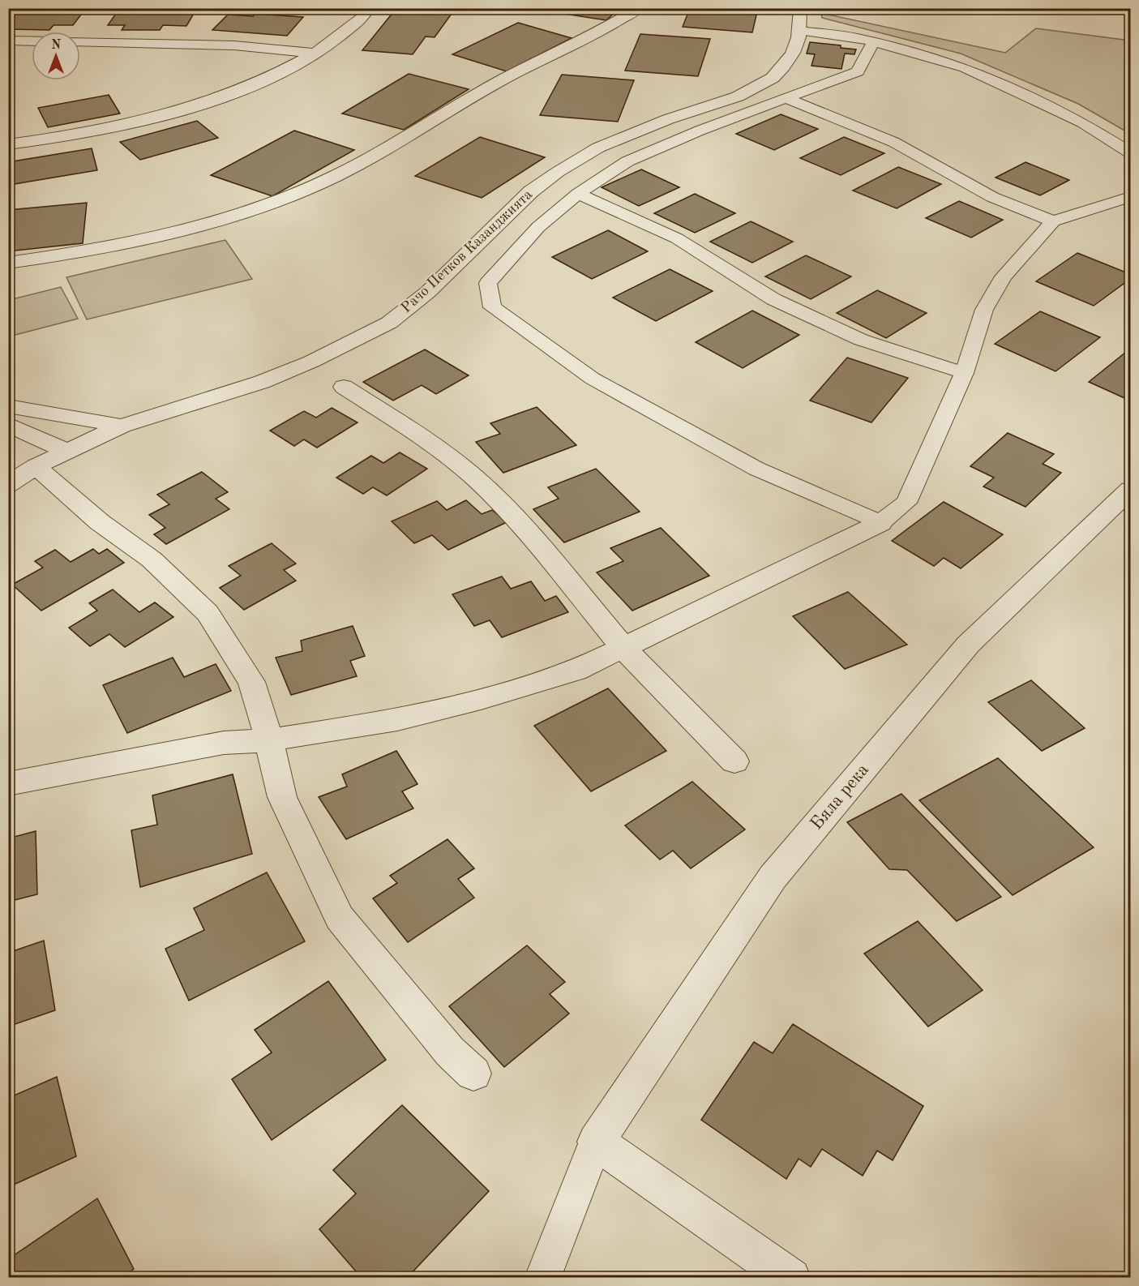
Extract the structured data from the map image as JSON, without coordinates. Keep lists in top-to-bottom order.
{
  "streets": {
    "street": ["Рачо Петков Казанджията", "Бяла река"]
  },
  "north": "top"
}
